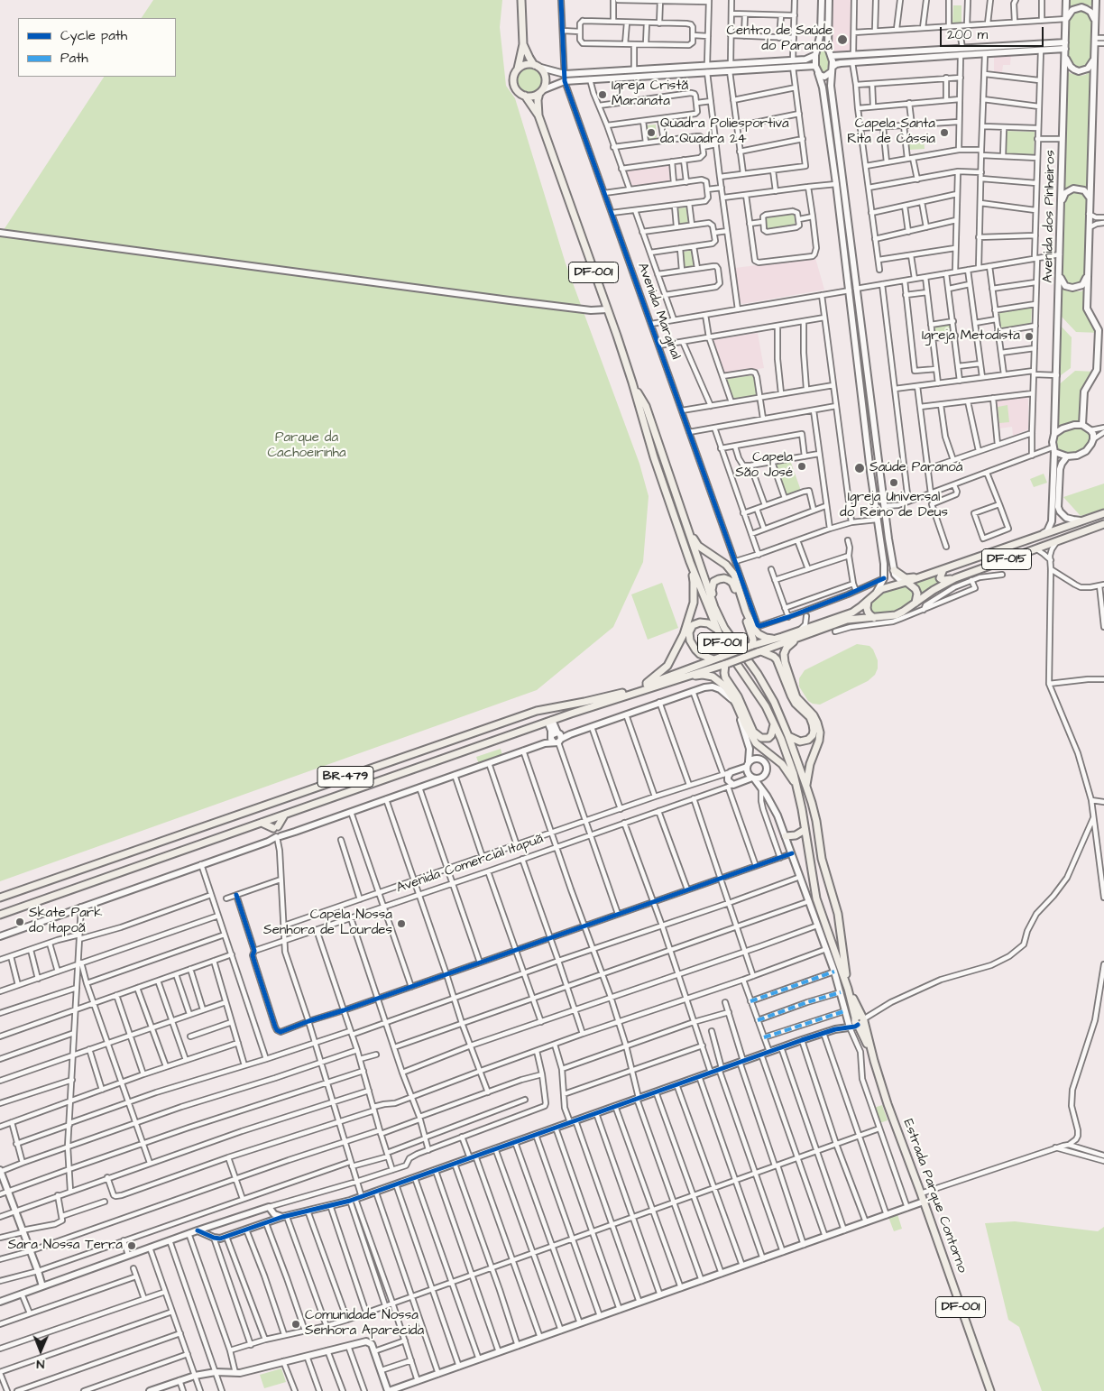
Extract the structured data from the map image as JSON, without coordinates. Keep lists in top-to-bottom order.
{
  "streets": {
    "main road": [
      "DF-001",
      "DF-015",
      "BR-479",
      "Estrada Parque Contorno"
    ],
    "street": ["Avenida dos Pinheiros", "Avenida Marginal", "Avenida Comercial Itapuã"]
  },
  "crossings": [
    ["DF-001", "Estrada Parque Contorno"],
    ["DF-015", "BR-479"]
  ],
  "parks": ["Parque da Cachoeirinha"],
  "places": [
    "Centro de Saúde do Paranoá",
    "Igreja Cristã Maranata",
    "Quadra Poliesportiva da Quadra 24",
    "Capela Santa Rita de Cássia",
    "Igreja Metodista",
    "Capela São José",
    "Saúde Paranoá",
    "Igreja Universal do Reino de Deus",
    "Skate Park do Itapoã",
    "Capela Nossa Senhora de Lourdes",
    "Sara Nossa Terra",
    "Comunidade Nossa Senhora Aparecida"
  ],
  "legend": ["Cycle path", "Path"],
  "scale_bar": "200 m",
  "north": "bottom"
}
